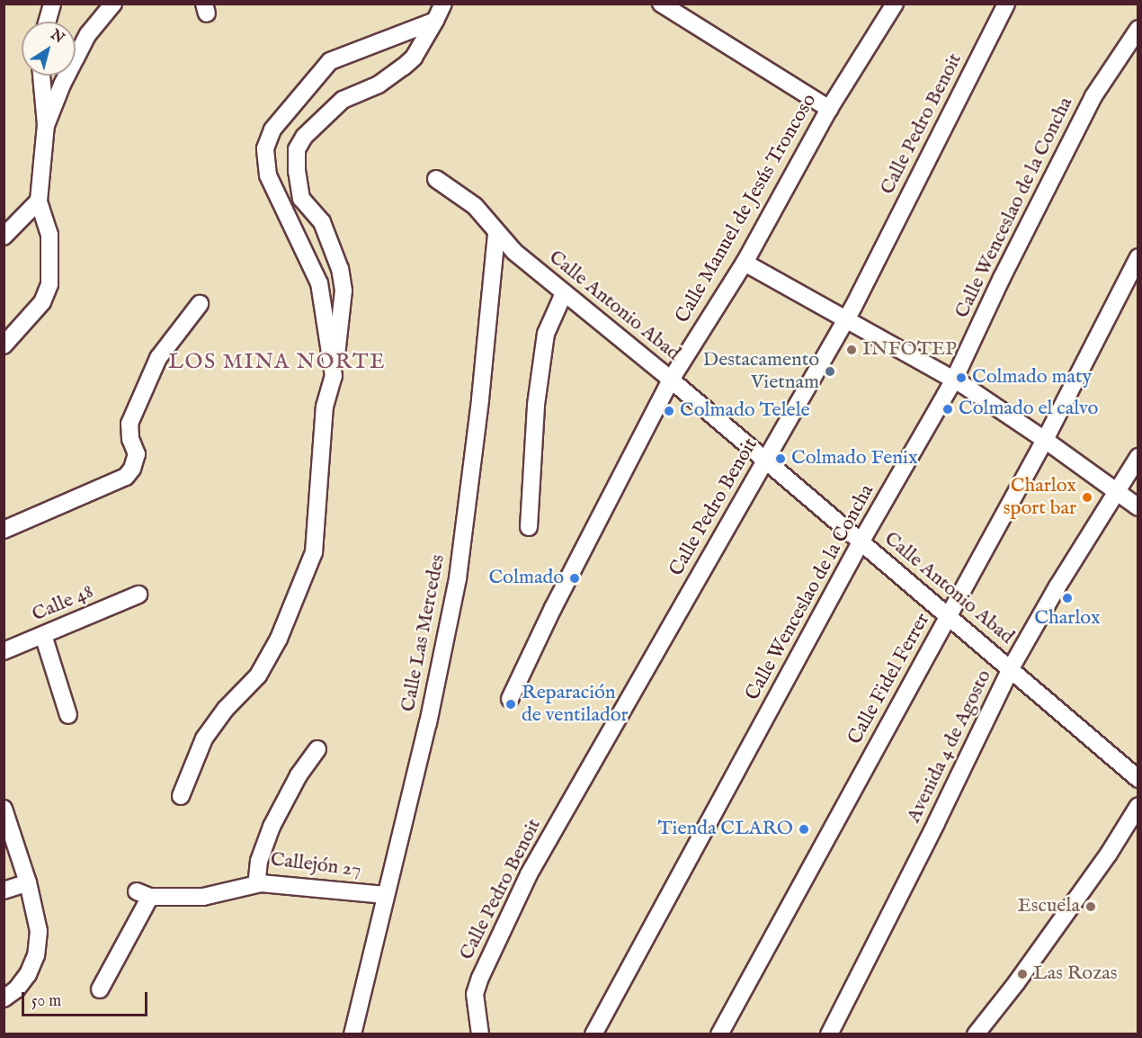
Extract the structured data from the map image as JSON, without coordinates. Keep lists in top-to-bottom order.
{
  "streets": {
    "street": [
      "Calle Pedro Benoit",
      "Calle Wenceslao de la Concha",
      "Calle Manuel de Jesús Troncoso",
      "Calle Antonio Abad",
      "Calle 48",
      "Calle Las Mercedes",
      "Calle Fidel Ferrer",
      "Avenida 4 de Agosto",
      "Callejón 27"
    ]
  },
  "crossings": [
    ["Calle Pedro Benoit", "Calle Antonio Abad"],
    ["Calle Wenceslao de la Concha", "Calle Antonio Abad"],
    ["Calle Manuel de Jesús Troncoso", "Calle Antonio Abad"],
    ["Calle Antonio Abad", "Calle Las Mercedes"],
    ["Calle Antonio Abad", "Calle Fidel Ferrer"],
    ["Calle Antonio Abad", "Avenida 4 de Agosto"],
    ["Calle Las Mercedes", "Callejón 27"]
  ],
  "districts": ["LOS MINA NORTE"],
  "places": [
    "INFOTEP",
    "Destacamento Vietnam",
    "Colmado maty",
    "Colmado el calvo",
    "Colmado Telele",
    "Colmado Fenix",
    "Charlox sport bar",
    "Colmado",
    "Charlox",
    "Reparación de ventilador",
    "Tienda CLARO",
    "Escuela",
    "Las Rozas"
  ],
  "scale_bar": "50 m",
  "north": "top right"
}
